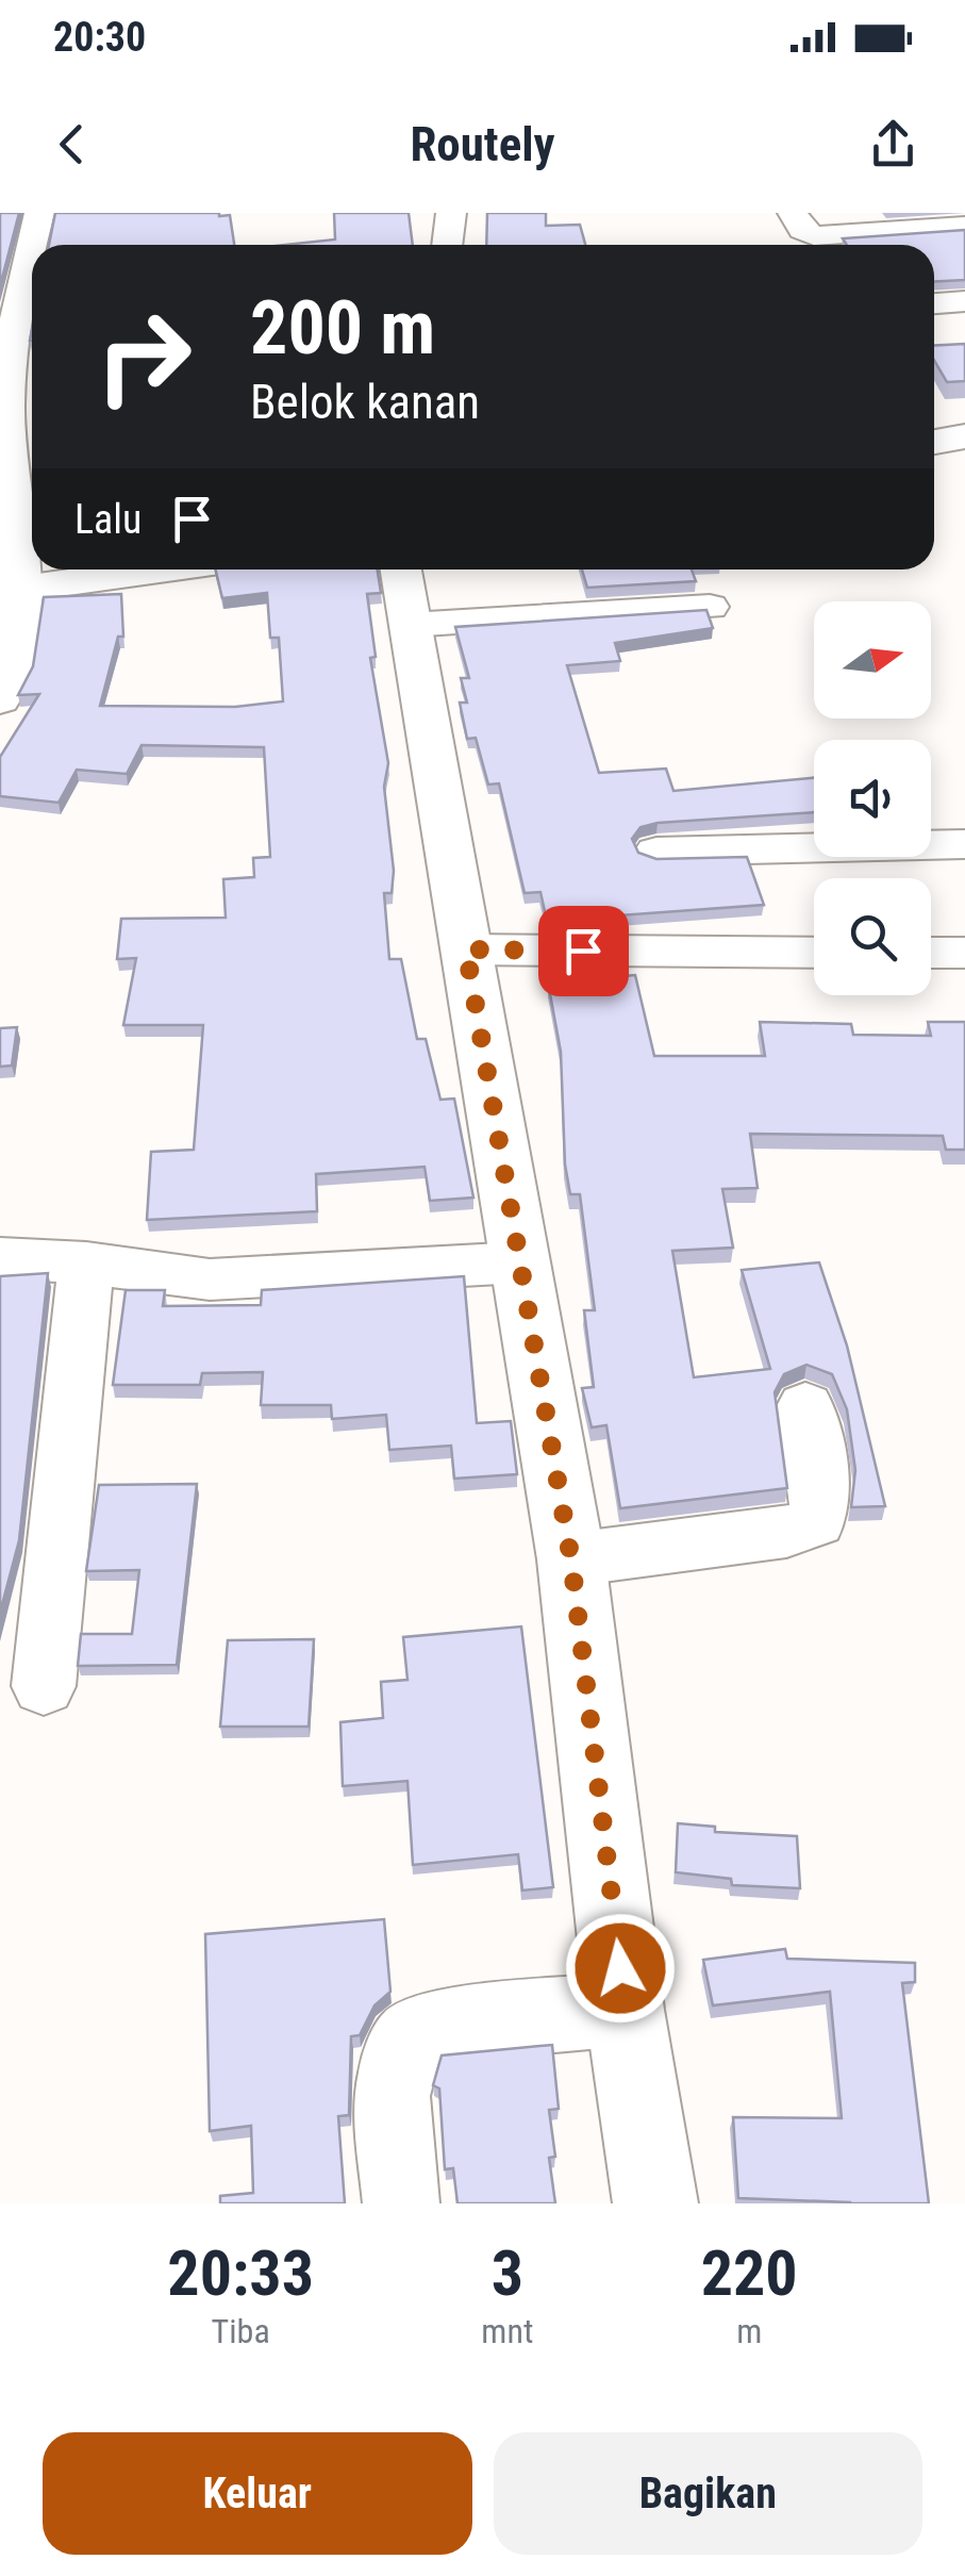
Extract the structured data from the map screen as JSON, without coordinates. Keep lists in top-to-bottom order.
{
  "north": "right",
  "page": {
    "status": "20:30",
    "header": "Routely",
    "turn": ["200 m", "Belok kanan"],
    "then": "Lalu",
    "eta": [
      "20:33",
      "Tiba",
      "3",
      "mnt",
      "220",
      "m"
    ],
    "buttons": ["Keluar", "Bagikan"]
  }
}
